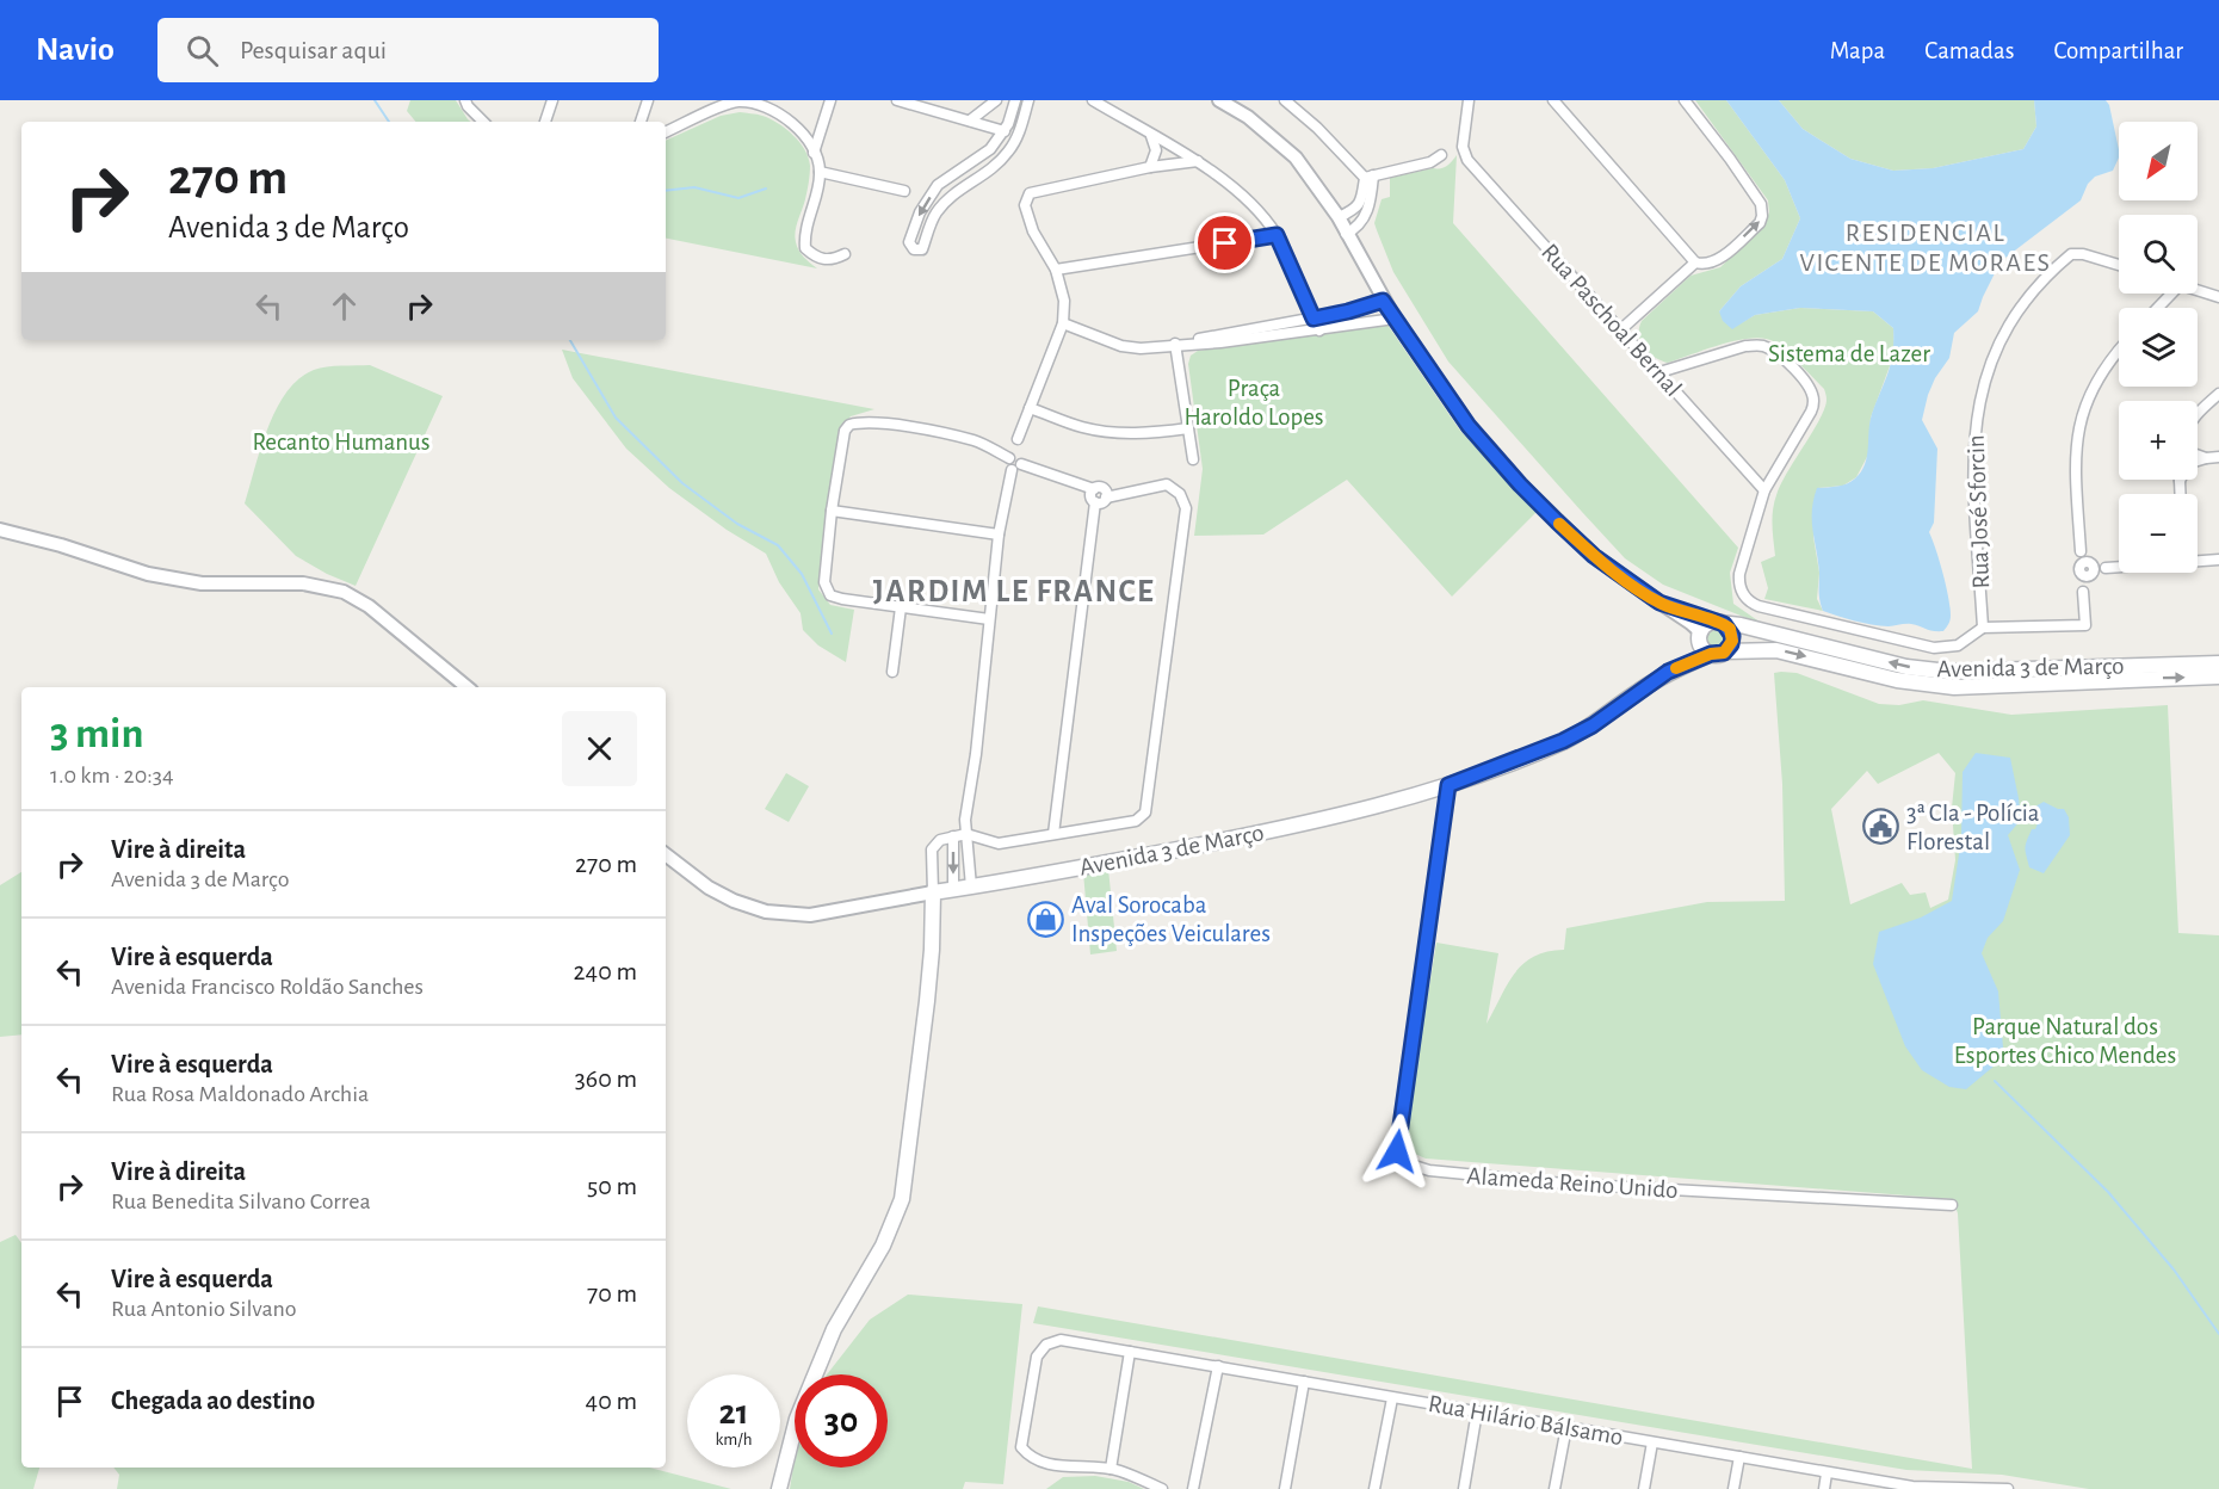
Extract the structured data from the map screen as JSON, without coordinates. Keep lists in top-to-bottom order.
{
  "streets": {
    "main road": ["Avenida 3 de Março"],
    "street": [
      "Rua Paschoal Bernal",
      "Rua José Sforcin",
      "Alameda Reino Unido",
      "Rua Hilário Bálsamo"
    ]
  },
  "crossings": [
    ["Avenida 3 de Março", "Alameda Reino Unido"]
  ],
  "districts": ["RESIDENCIAL VICENTE DE MORAES", "JARDIM LE FRANCE"],
  "parks": [
    "Sistema de Lazer",
    "Praça Haroldo Lopes",
    "Recanto Humanus",
    "Parque Natural dos Esportes Chico Mendes"
  ],
  "places": {
    "public building": ["3ª CIa - Polícia Florestal"],
    "shop": ["Aval Sorocaba Inspeções Veiculares"]
  },
  "north": "bottom left",
  "page": {
    "header": "Navio",
    "search": "Pesquisar aqui",
    "nav": ["Mapa", "Camadas", "Compartilhar"],
    "map_buttons": ["+", "−"],
    "turn": ["270 m", "Avenida 3 de Março"],
    "heading": ["3 min", "1.0 km · 20:34"],
    "list": [
      {
        "name": "Vire à direita",
        "note": "Avenida 3 de Março",
        "value": "270 m"
      },
      {
        "name": "Vire à esquerda",
        "note": "Avenida Francisco Roldão Sanches",
        "value": "240 m"
      },
      {
        "name": "Vire à esquerda",
        "note": "Rua Rosa Maldonado Archia",
        "value": "360 m"
      },
      {
        "name": "Vire à direita",
        "note": "Rua Benedita Silvano Correa",
        "value": "50 m"
      },
      {
        "name": "Vire à esquerda",
        "note": "Rua Antonio Silvano",
        "value": "70 m"
      },
      {
        "name": "Chegada ao destino",
        "value": "40 m"
      }
    ],
    "speed": "21 km/h",
    "limit": "30"
  }
}
